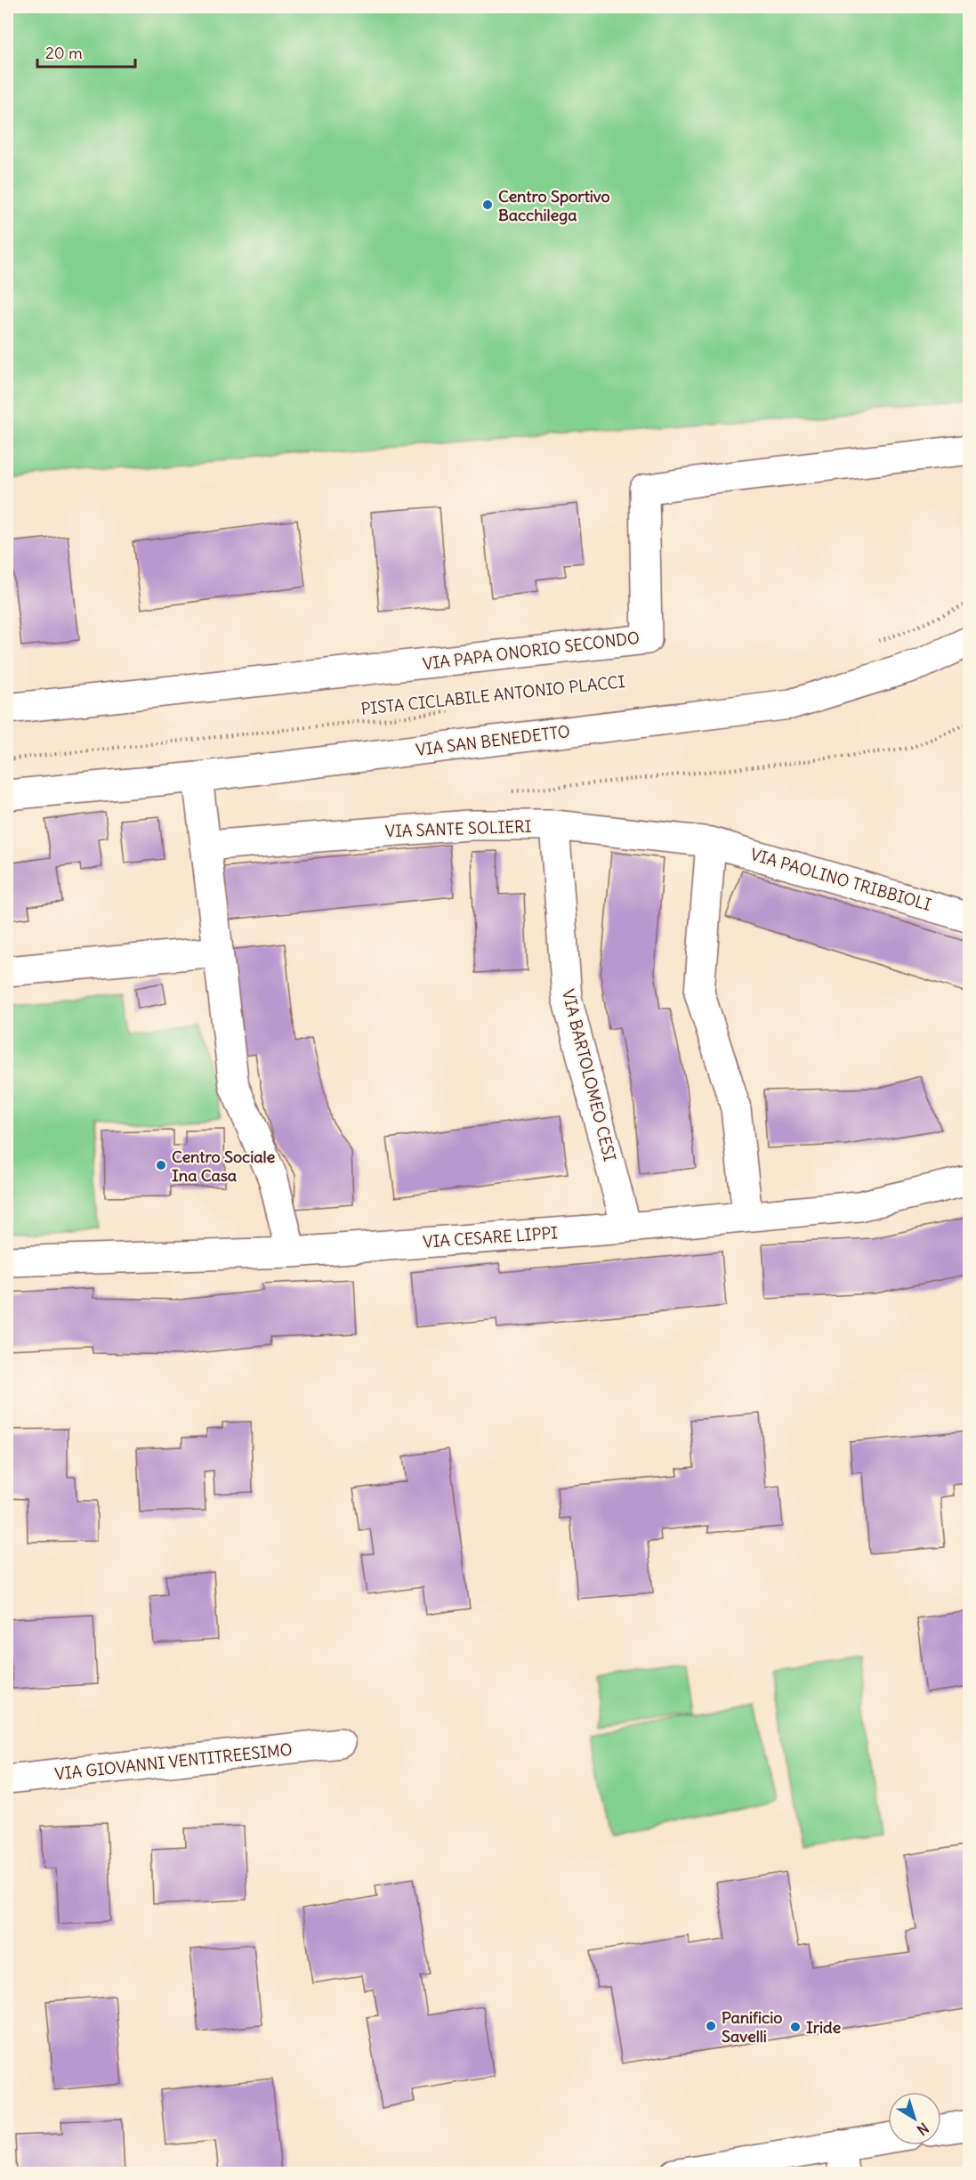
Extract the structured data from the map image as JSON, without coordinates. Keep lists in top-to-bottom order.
{
  "streets": {
    "street": [
      "VIA PAPA ONORIO SECONDO",
      "VIA SAN BENEDETTO",
      "VIA SANTE SOLIERI",
      "VIA PAOLINO TRIBBIOLI",
      "VIA BARTOLOMEO CESI",
      "VIA CESARE LIPPI",
      "VIA GIOVANNI VENTITREESIMO"
    ],
    "path": ["PISTA CICLABILE ANTONIO PLACCI"]
  },
  "crossings": [
    ["VIA SANTE SOLIERI", "VIA PAOLINO TRIBBIOLI"],
    ["VIA SANTE SOLIERI", "VIA BARTOLOMEO CESI"],
    ["VIA BARTOLOMEO CESI", "VIA CESARE LIPPI"]
  ],
  "places": [
    "Centro Sportivo Bacchilega",
    "Centro Sociale Ina Casa",
    "Panificio Savelli",
    "Iride"
  ],
  "scale_bar": "20 m",
  "north": "bottom right"
}
